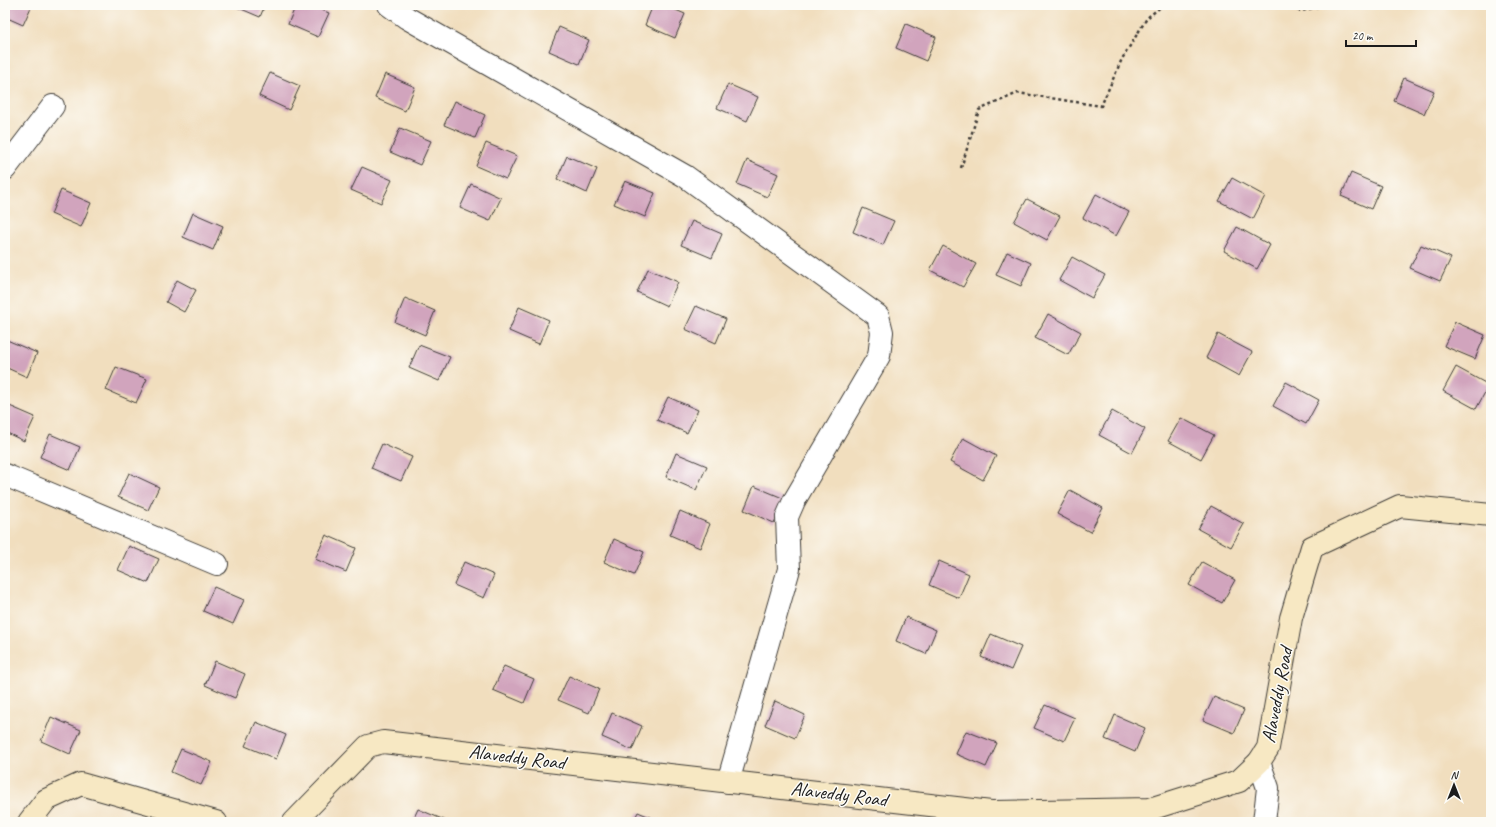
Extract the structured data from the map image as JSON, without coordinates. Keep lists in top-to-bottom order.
{
  "streets": {
    "street": ["Alaveddy Road"]
  },
  "scale_bar": "20 m",
  "north": "top"
}
